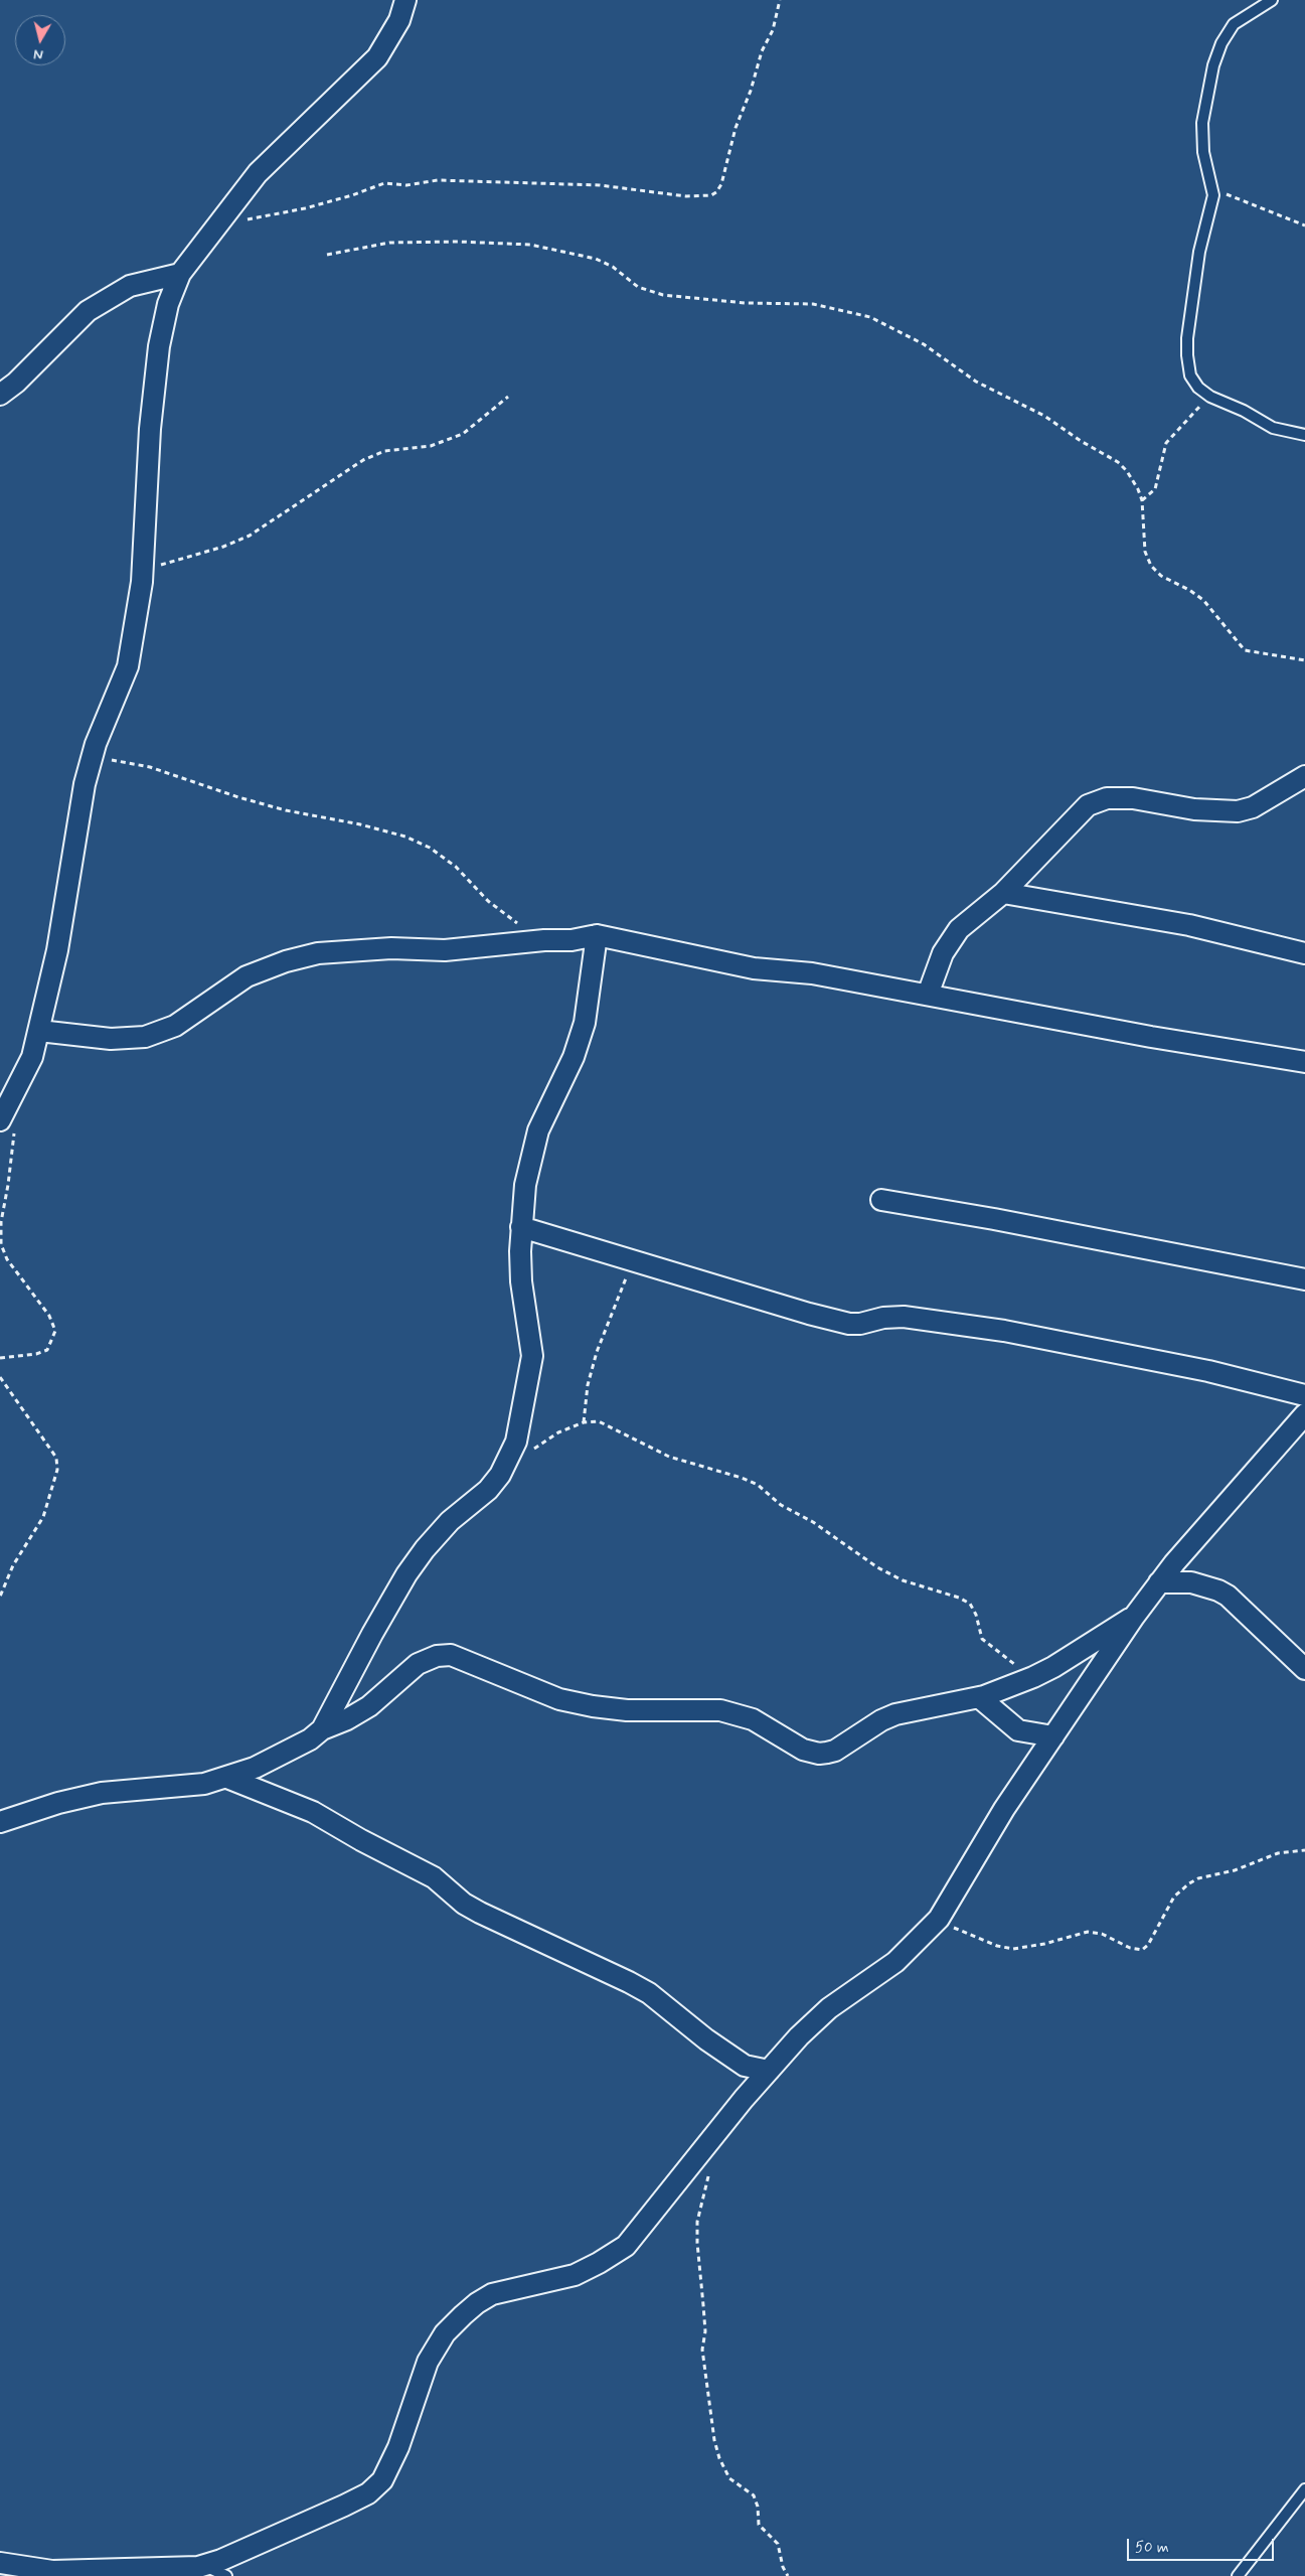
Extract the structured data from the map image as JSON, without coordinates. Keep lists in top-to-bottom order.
{
  "scale_bar": "50 m",
  "north": "bottom"
}
